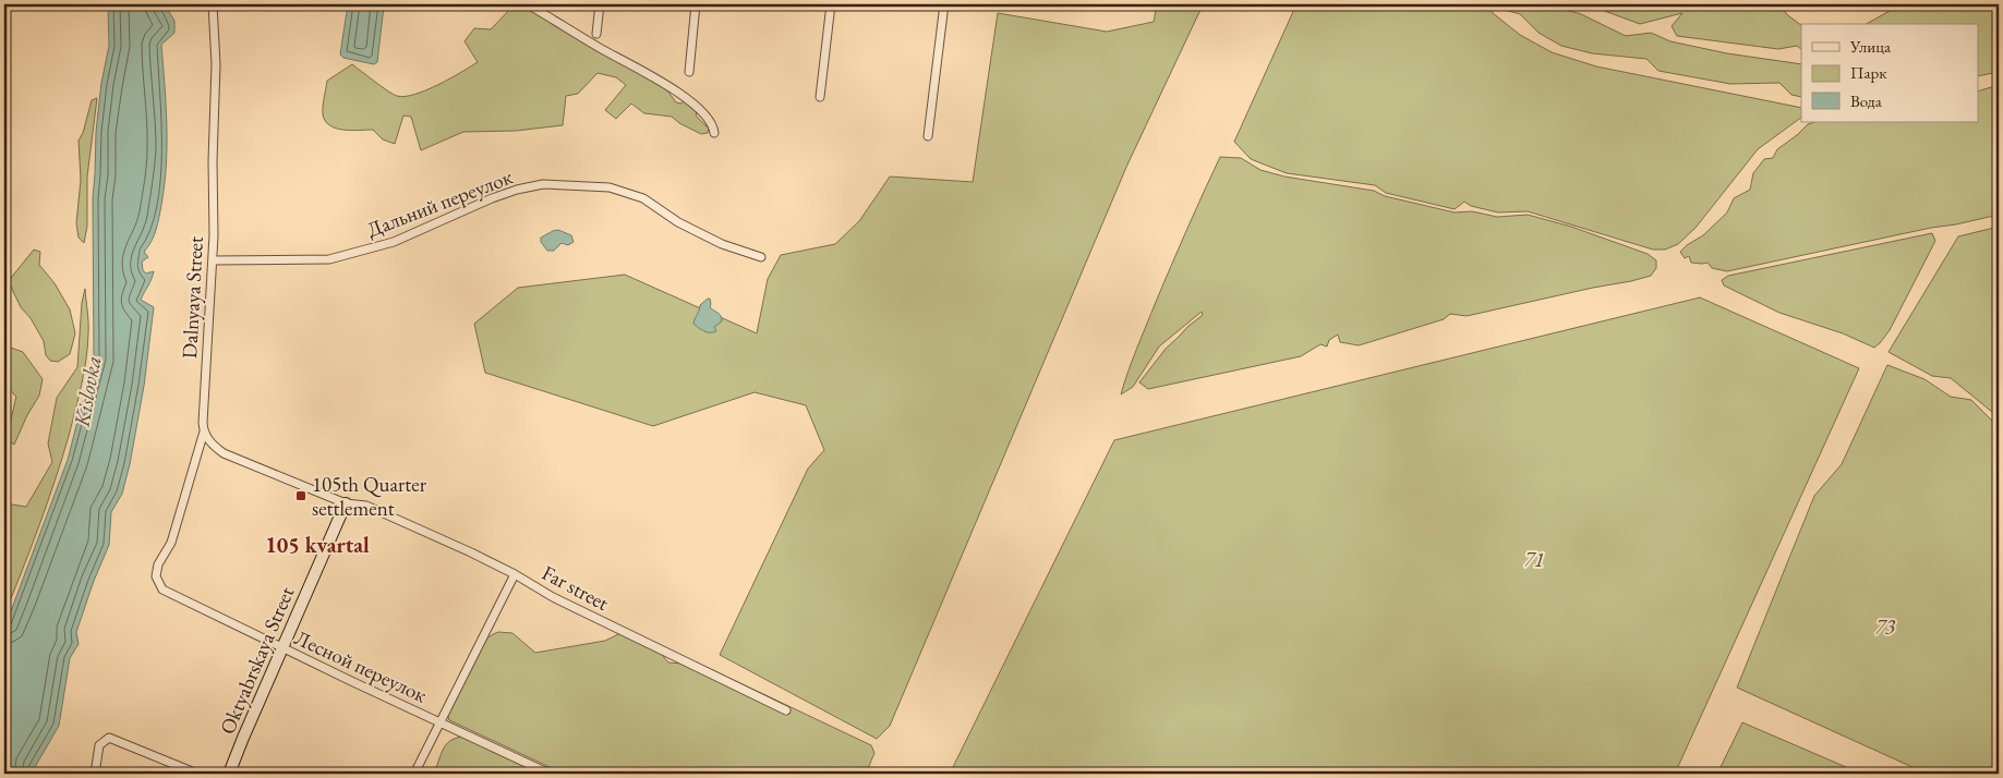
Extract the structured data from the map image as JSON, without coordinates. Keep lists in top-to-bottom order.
{
  "streets": {
    "street": [
      "Дальний переулок",
      "Dalnyaya Street",
      "Far street",
      "Oktyabrskaya Street",
      "Лесной переулок"
    ]
  },
  "crossings": [
    ["Дальний переулок", "Dalnyaya Street"],
    ["Dalnyaya Street", "Лесной переулок"],
    ["Far street", "Oktyabrskaya Street"],
    ["Oktyabrskaya Street", "Лесной переулок"]
  ],
  "districts": ["105 kvartal"],
  "water": ["Kislovka"],
  "parks": ["71", "73"],
  "places": {
    "transit": ["105th Quarter settlement"]
  },
  "legend": ["Улица", "Парк", "Вода"]
}
